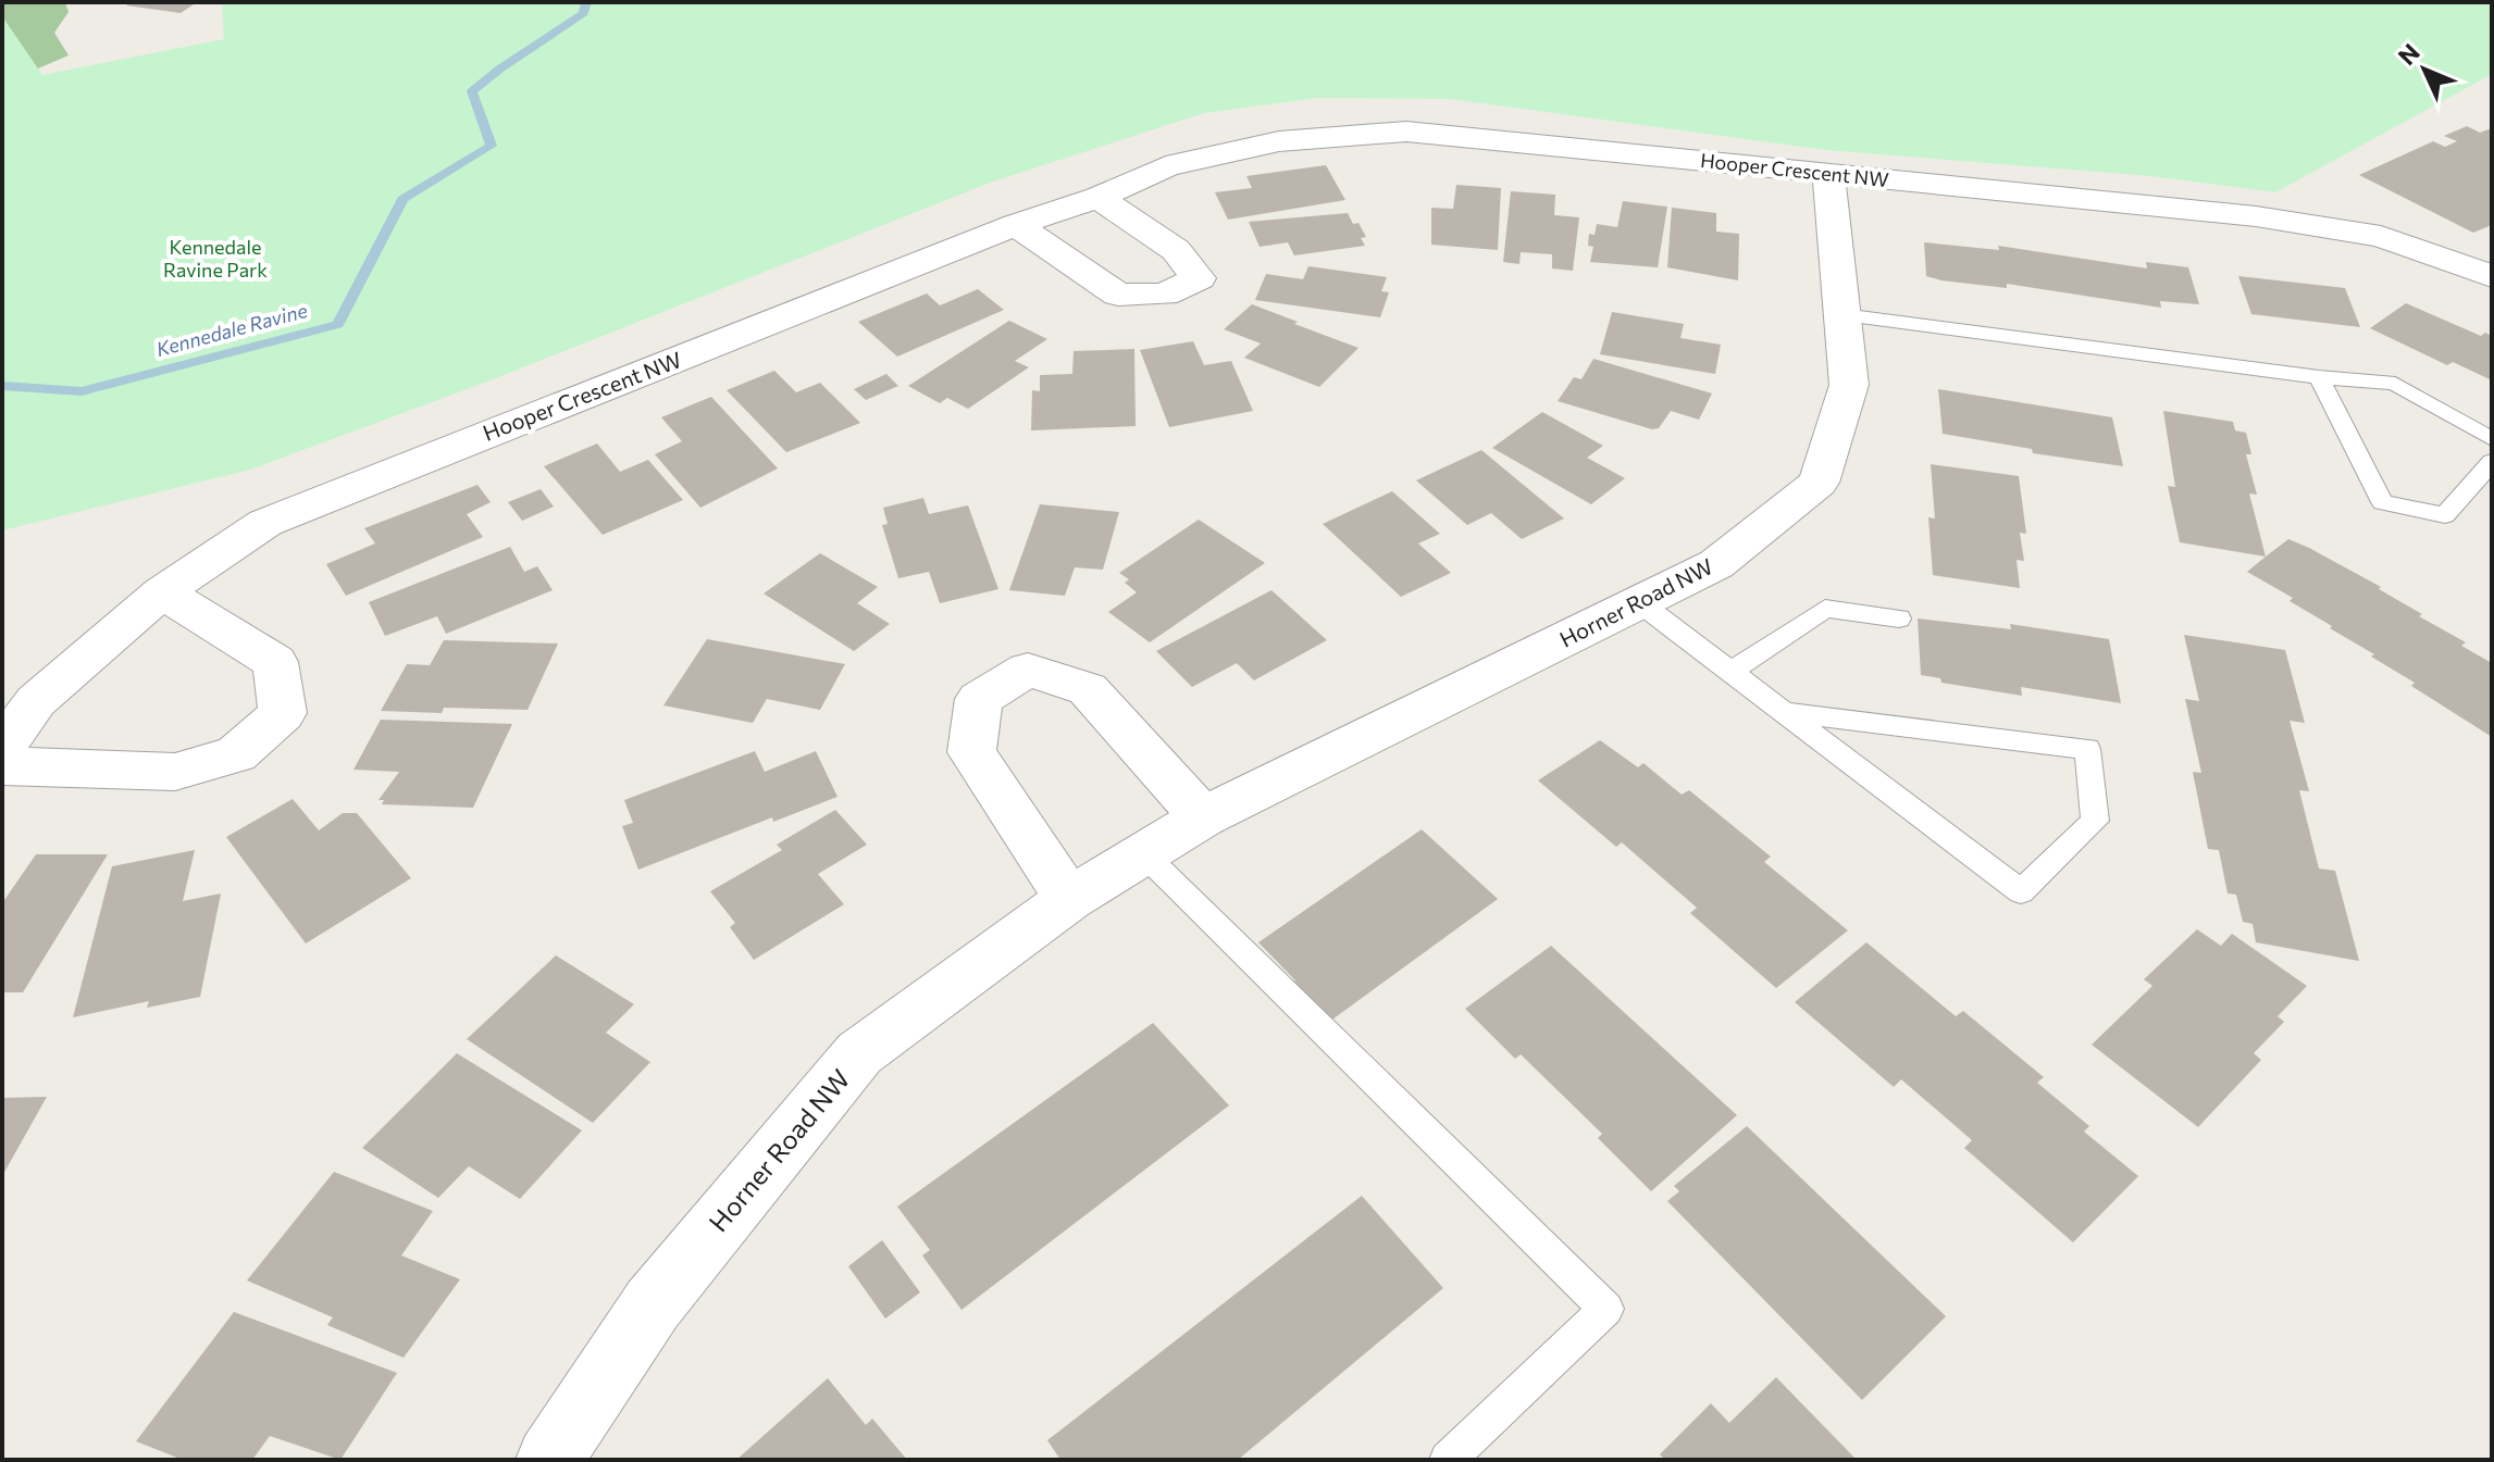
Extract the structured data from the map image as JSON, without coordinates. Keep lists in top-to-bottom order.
{
  "streets": {
    "street": ["Hooper Crescent NW", "Horner Road NW"]
  },
  "crossings": [
    ["Hooper Crescent NW", "Horner Road NW"]
  ],
  "water": ["Kennedale Ravine"],
  "parks": ["Kennedale Ravine Park"],
  "north": "top left"
}
